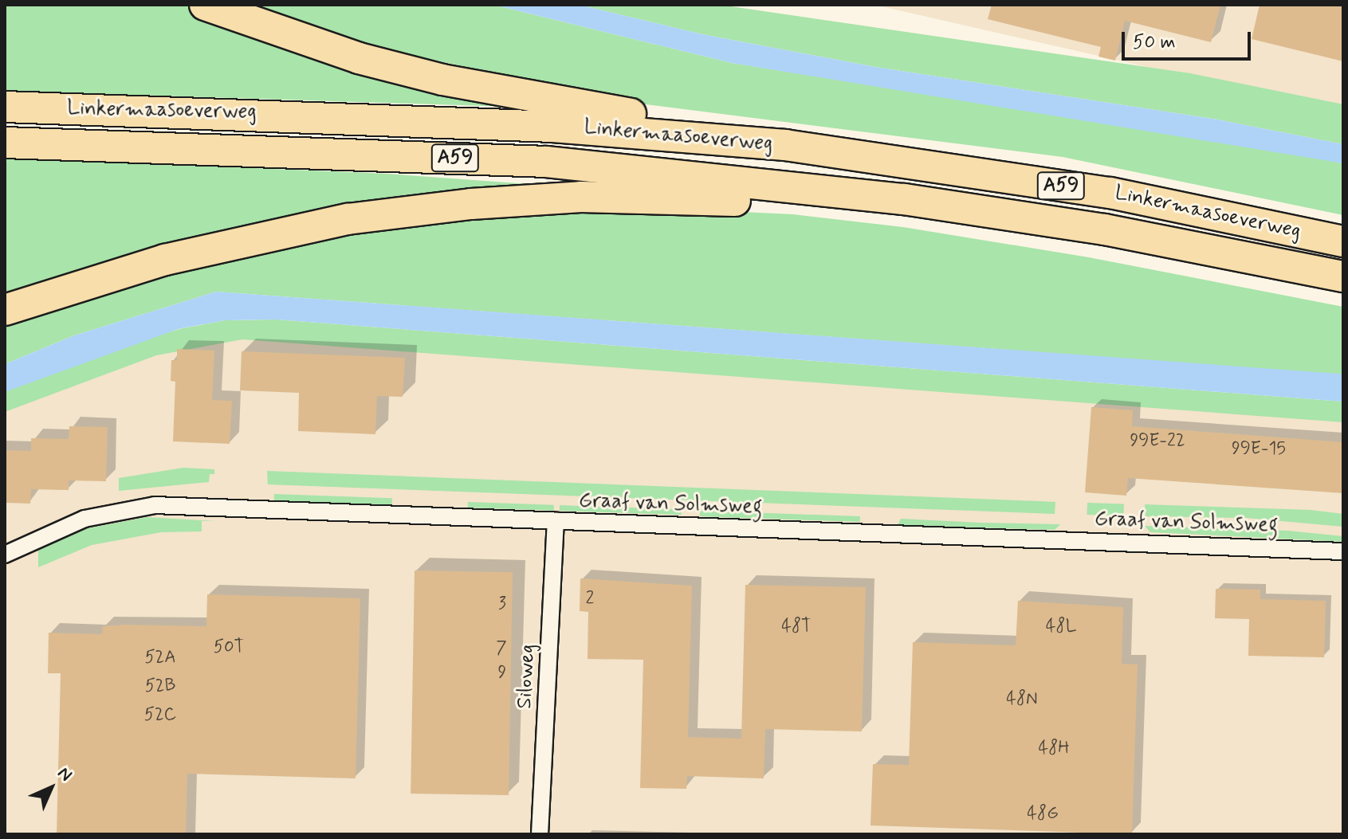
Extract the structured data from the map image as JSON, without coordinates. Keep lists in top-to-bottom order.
{
  "streets": {
    "highway": ["Linkermaasoeverweg", "A59"],
    "street": ["Graaf van Solmsweg", "Siloweg"]
  },
  "crossings": [
    ["Linkermaasoeverweg", "A59"],
    ["Graaf van Solmsweg", "Siloweg"]
  ],
  "house_numbers": [
    "99E-22",
    "99E-15",
    "2",
    "3",
    "48T",
    "48L",
    "50T",
    "7",
    "52A",
    "9",
    "52B",
    "48N",
    "52C",
    "48H",
    "48G"
  ],
  "scale_bar": "50 m",
  "north": "top right"
}
